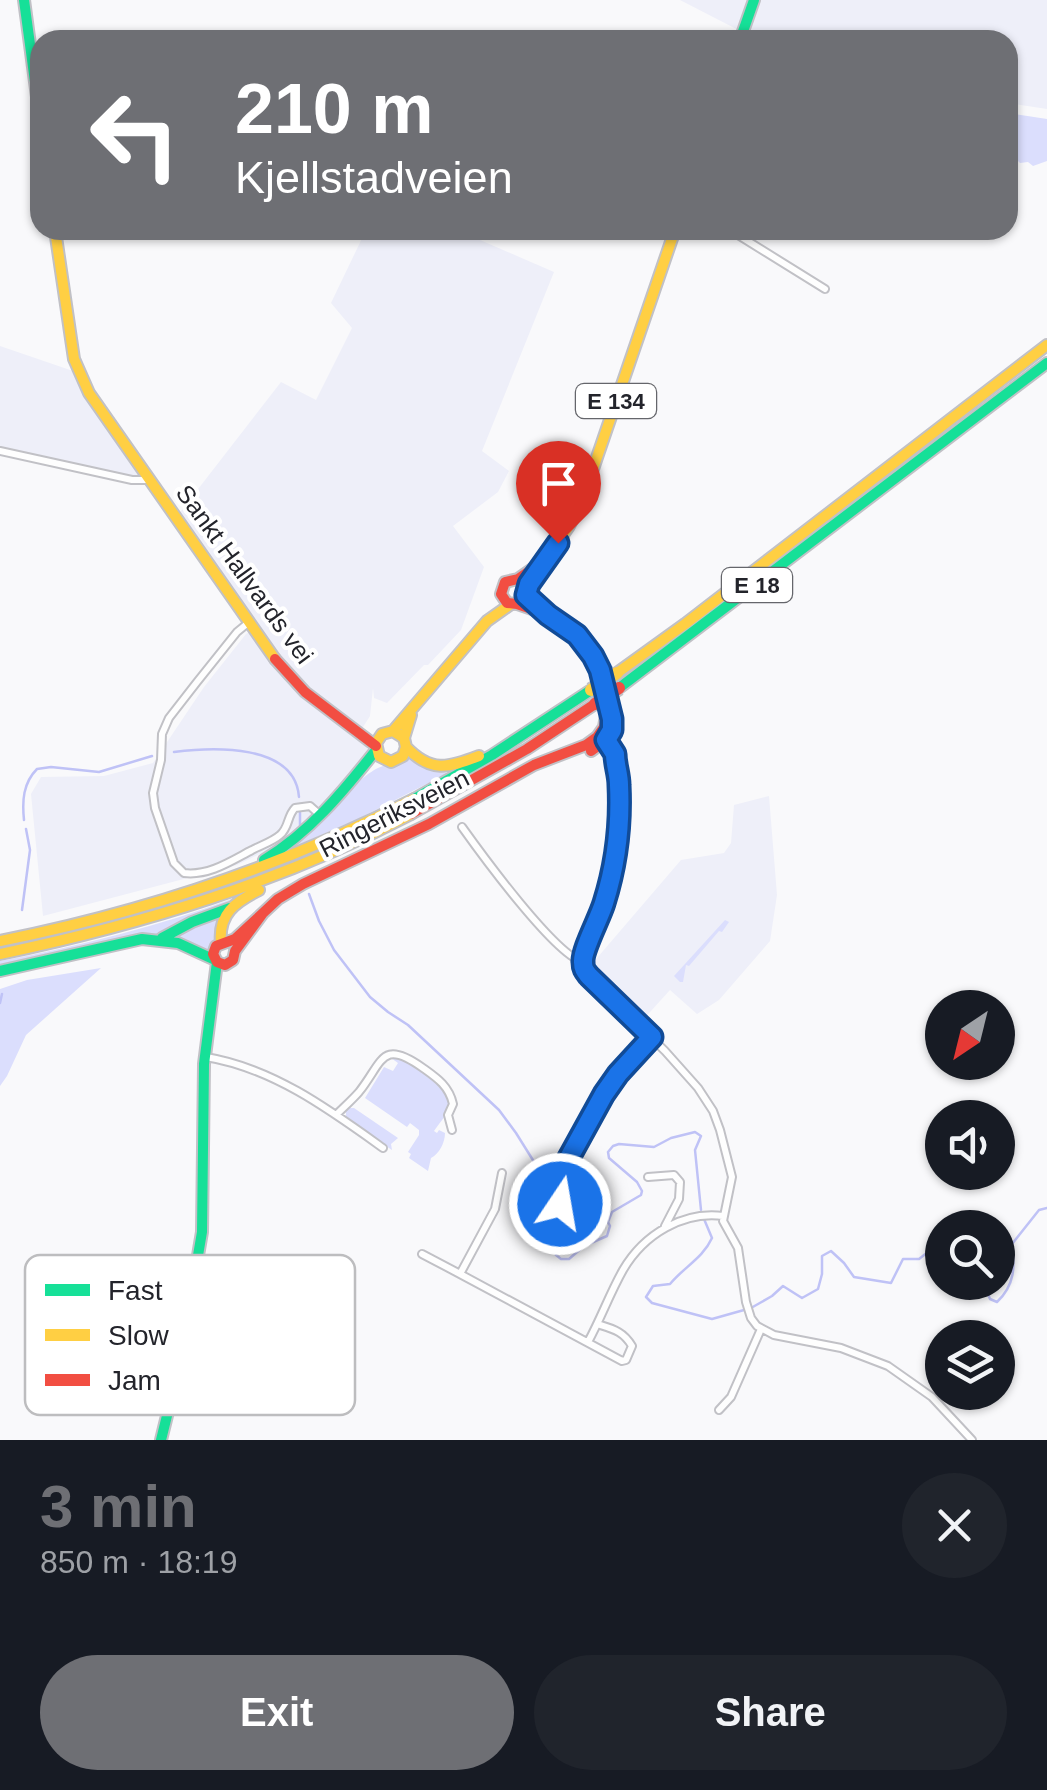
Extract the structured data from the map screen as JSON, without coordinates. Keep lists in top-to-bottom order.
{
  "streets": {
    "main road": [
      "E 134",
      "Sankt Hallvards vei",
      "E 18",
      "Ringeriksveien"
    ]
  },
  "crossings": [
    ["Sankt Hallvards vei", "E 18"]
  ],
  "legend": ["Fast", "Slow", "Jam"],
  "north": "bottom left",
  "page": {
    "turn": ["210 m", "Kjellstadveien"],
    "heading": ["3 min", "850 m · 18:19"],
    "buttons": ["Exit", "Share"]
  }
}
